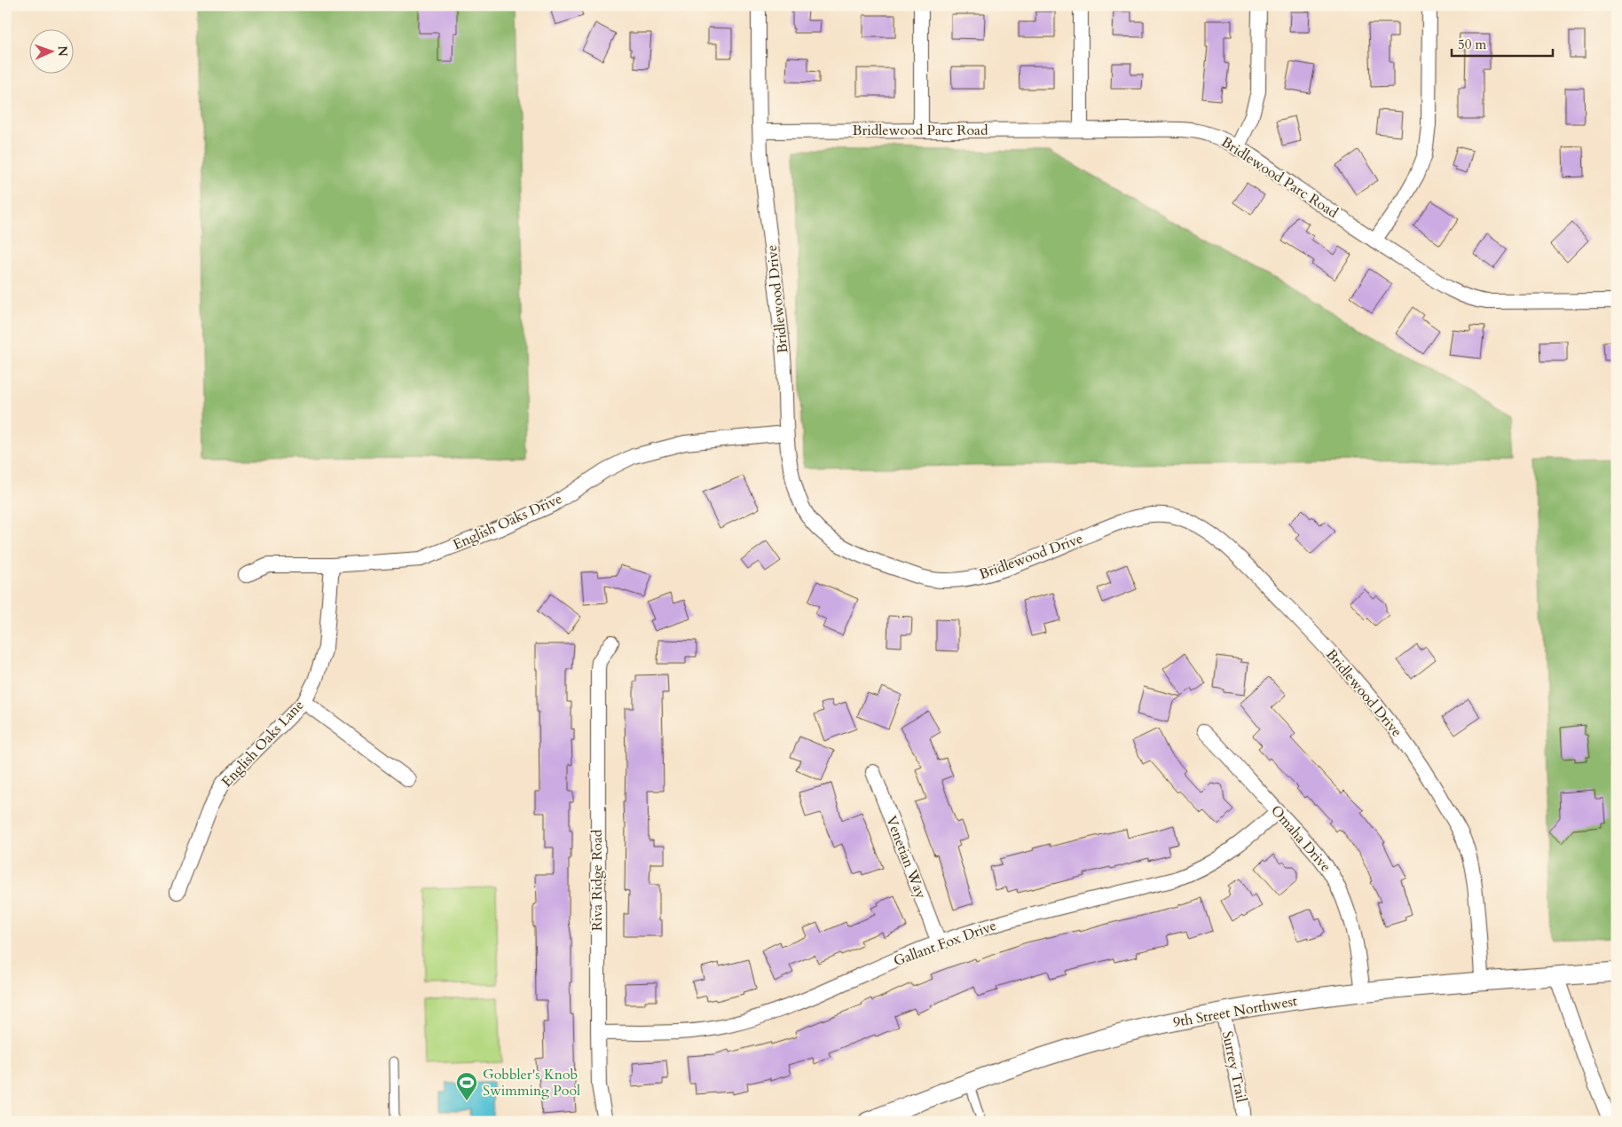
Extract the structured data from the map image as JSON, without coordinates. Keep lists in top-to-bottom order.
{
  "streets": {
    "street": [
      "Bridlewood Parc Road",
      "Bridlewood Drive",
      "English Oaks Drive",
      "English Oaks Lane",
      "Omaha Drive",
      "Venetian Way",
      "Riva Ridge Road",
      "Gallant Fox Drive",
      "9th Street Northwest",
      "Surrey Trail"
    ]
  },
  "crossings": [
    ["Bridlewood Parc Road", "Bridlewood Drive"],
    ["Bridlewood Drive", "English Oaks Drive"],
    ["Bridlewood Drive", "9th Street Northwest"],
    ["English Oaks Drive", "English Oaks Lane"],
    ["Omaha Drive", "Gallant Fox Drive"],
    ["Omaha Drive", "9th Street Northwest"],
    ["Venetian Way", "Gallant Fox Drive"],
    ["Riva Ridge Road", "Gallant Fox Drive"],
    ["9th Street Northwest", "Surrey Trail"]
  ],
  "places": {
    "sports": ["Gobbler's Knob Swimming Pool"]
  },
  "scale_bar": "50 m",
  "north": "right"
}
